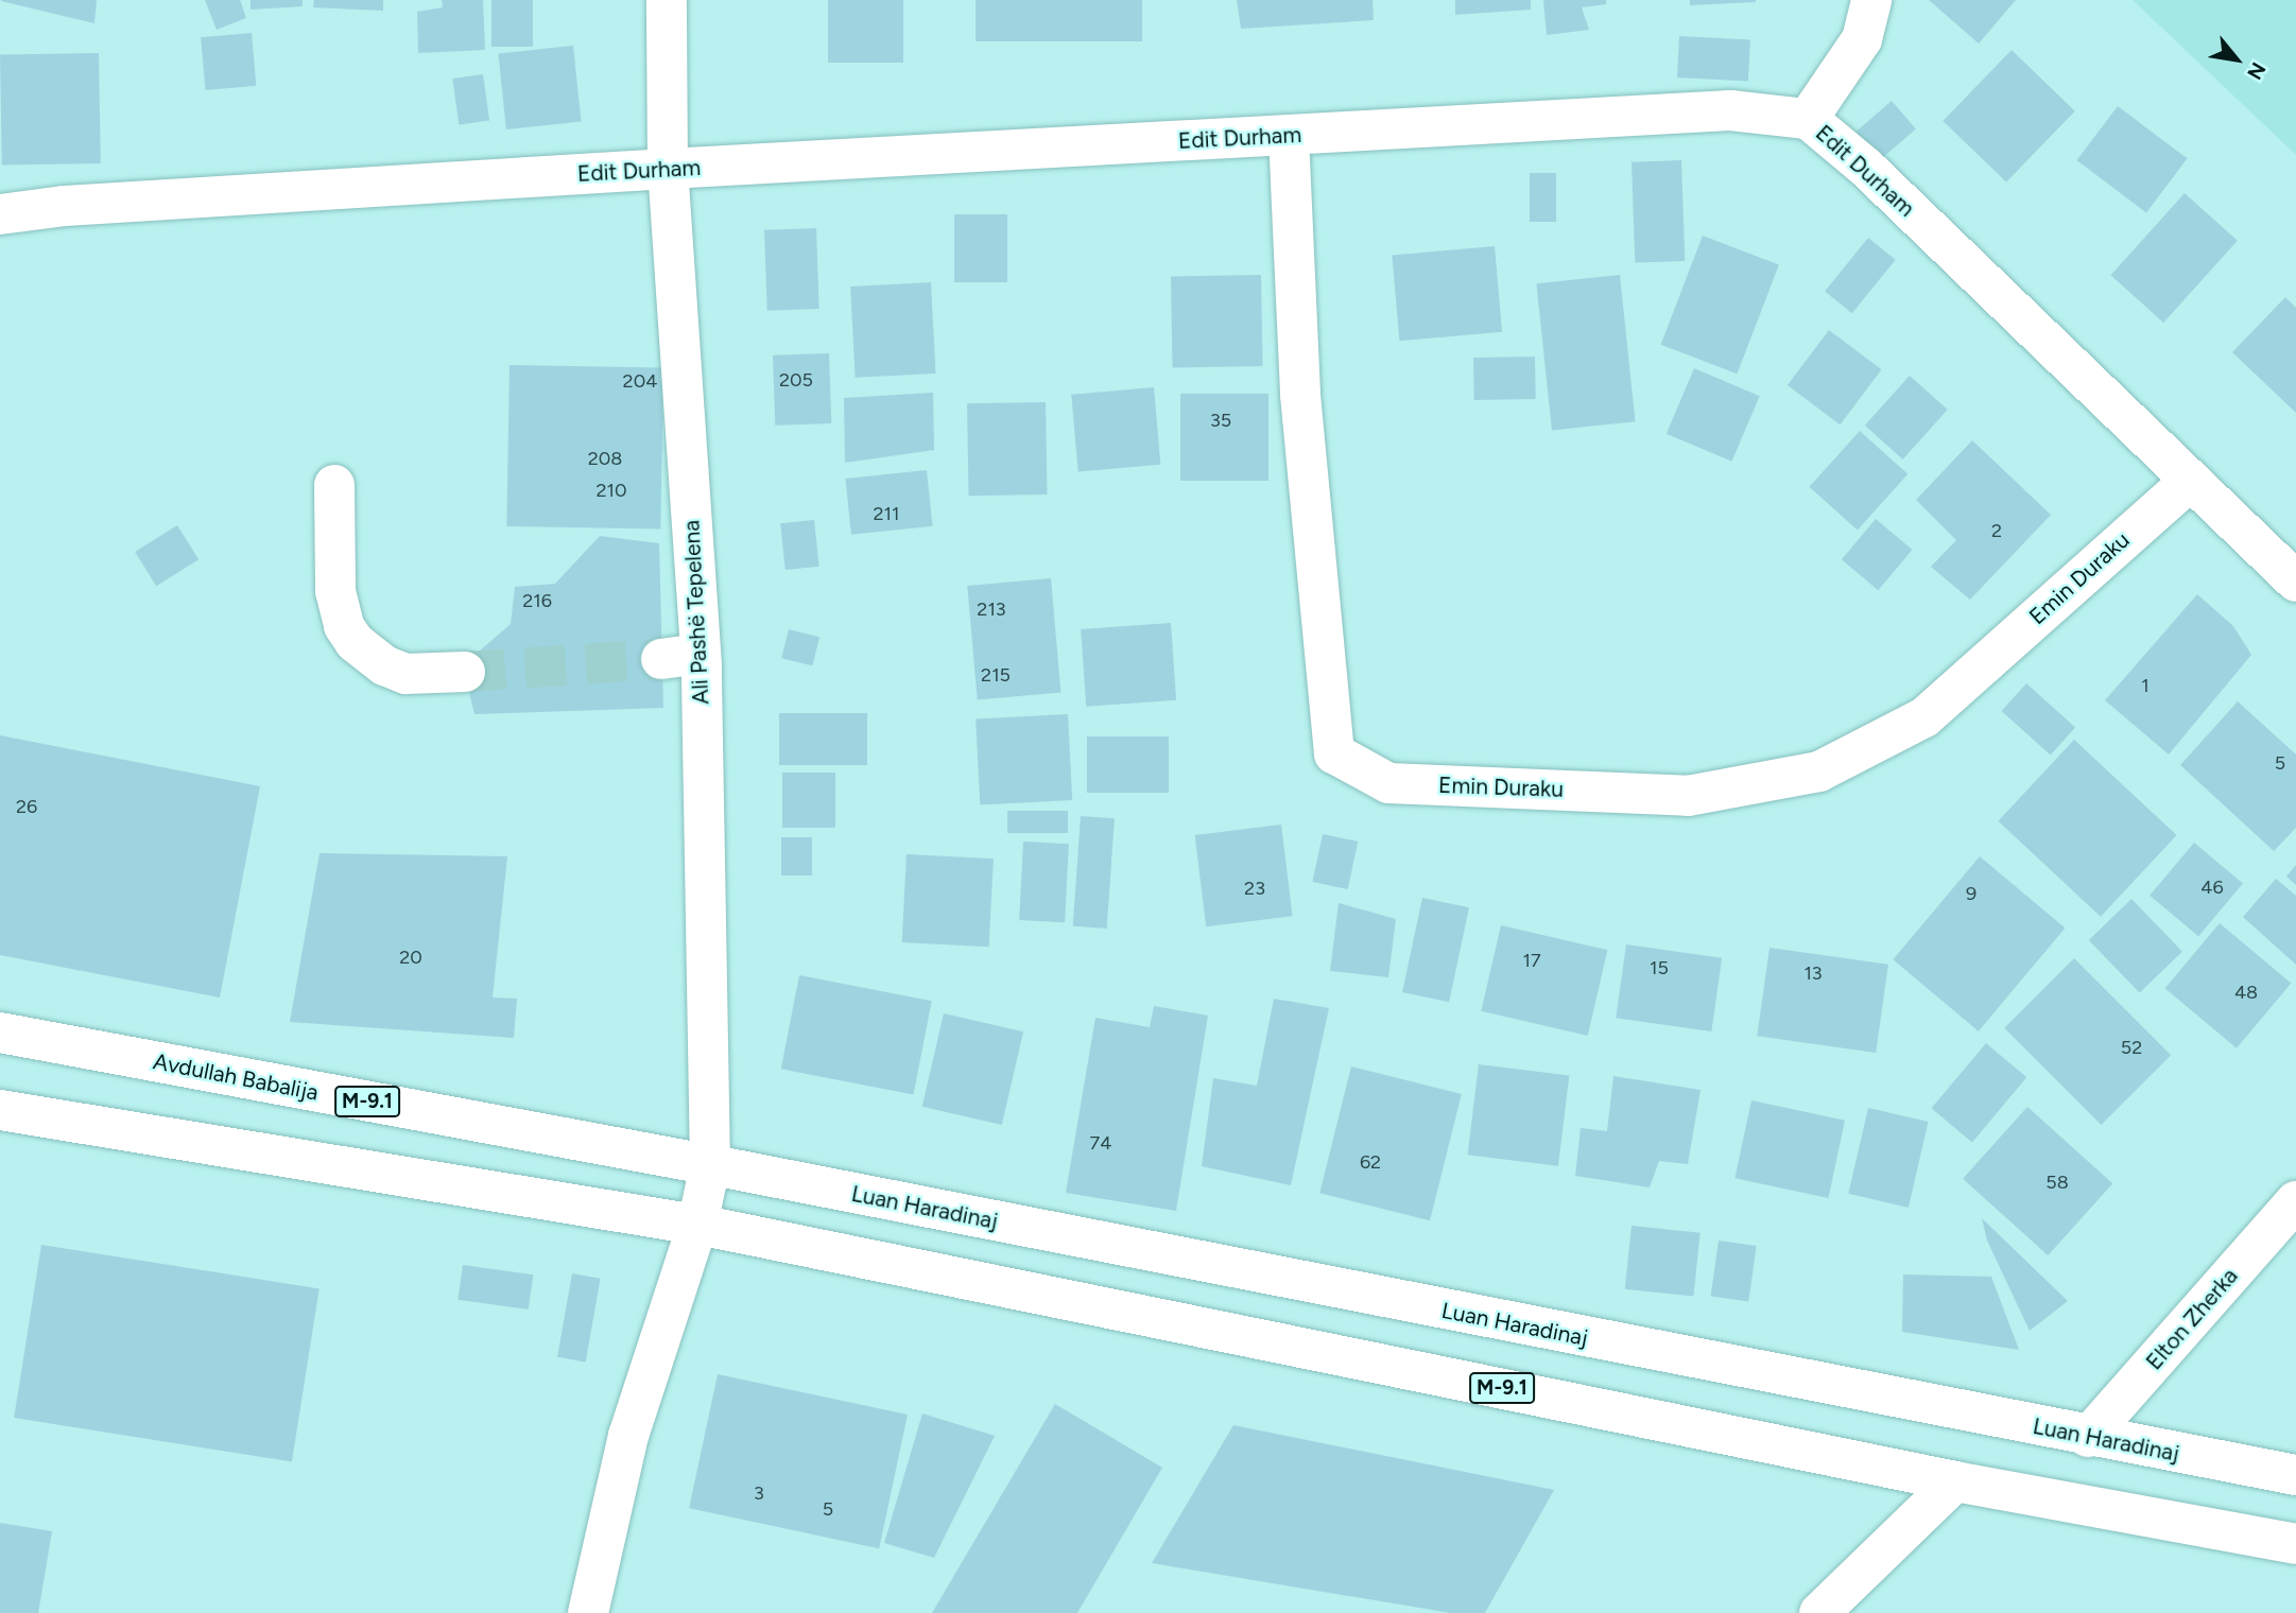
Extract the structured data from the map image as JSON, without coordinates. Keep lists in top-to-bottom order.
{
  "streets": {
    "street": [
      "Edit Durham",
      "Emin Duraku",
      "Ali Pashë Tepelena",
      "Avdullah Babalija",
      "M-9.1",
      "Luan Haradinaj",
      "Elton Zherka"
    ]
  },
  "crossings": [
    ["Edit Durham", "Emin Duraku"],
    ["Edit Durham", "Ali Pashë Tepelena"],
    ["Ali Pashë Tepelena", "Avdullah Babalija"],
    ["Ali Pashë Tepelena", "M-9.1"],
    ["Ali Pashë Tepelena", "Luan Haradinaj"],
    ["Avdullah Babalija", "Luan Haradinaj"],
    ["Luan Haradinaj", "Elton Zherka"]
  ],
  "house_numbers": [
    "205",
    "204",
    "35",
    "208",
    "210",
    "211",
    "2",
    "216",
    "213",
    "215",
    "1",
    "5",
    "26",
    "46",
    "23",
    "9",
    "20",
    "17",
    "15",
    "13",
    "48",
    "52",
    "74",
    "62",
    "58",
    "3",
    "5"
  ],
  "north": "bottom right"
}
